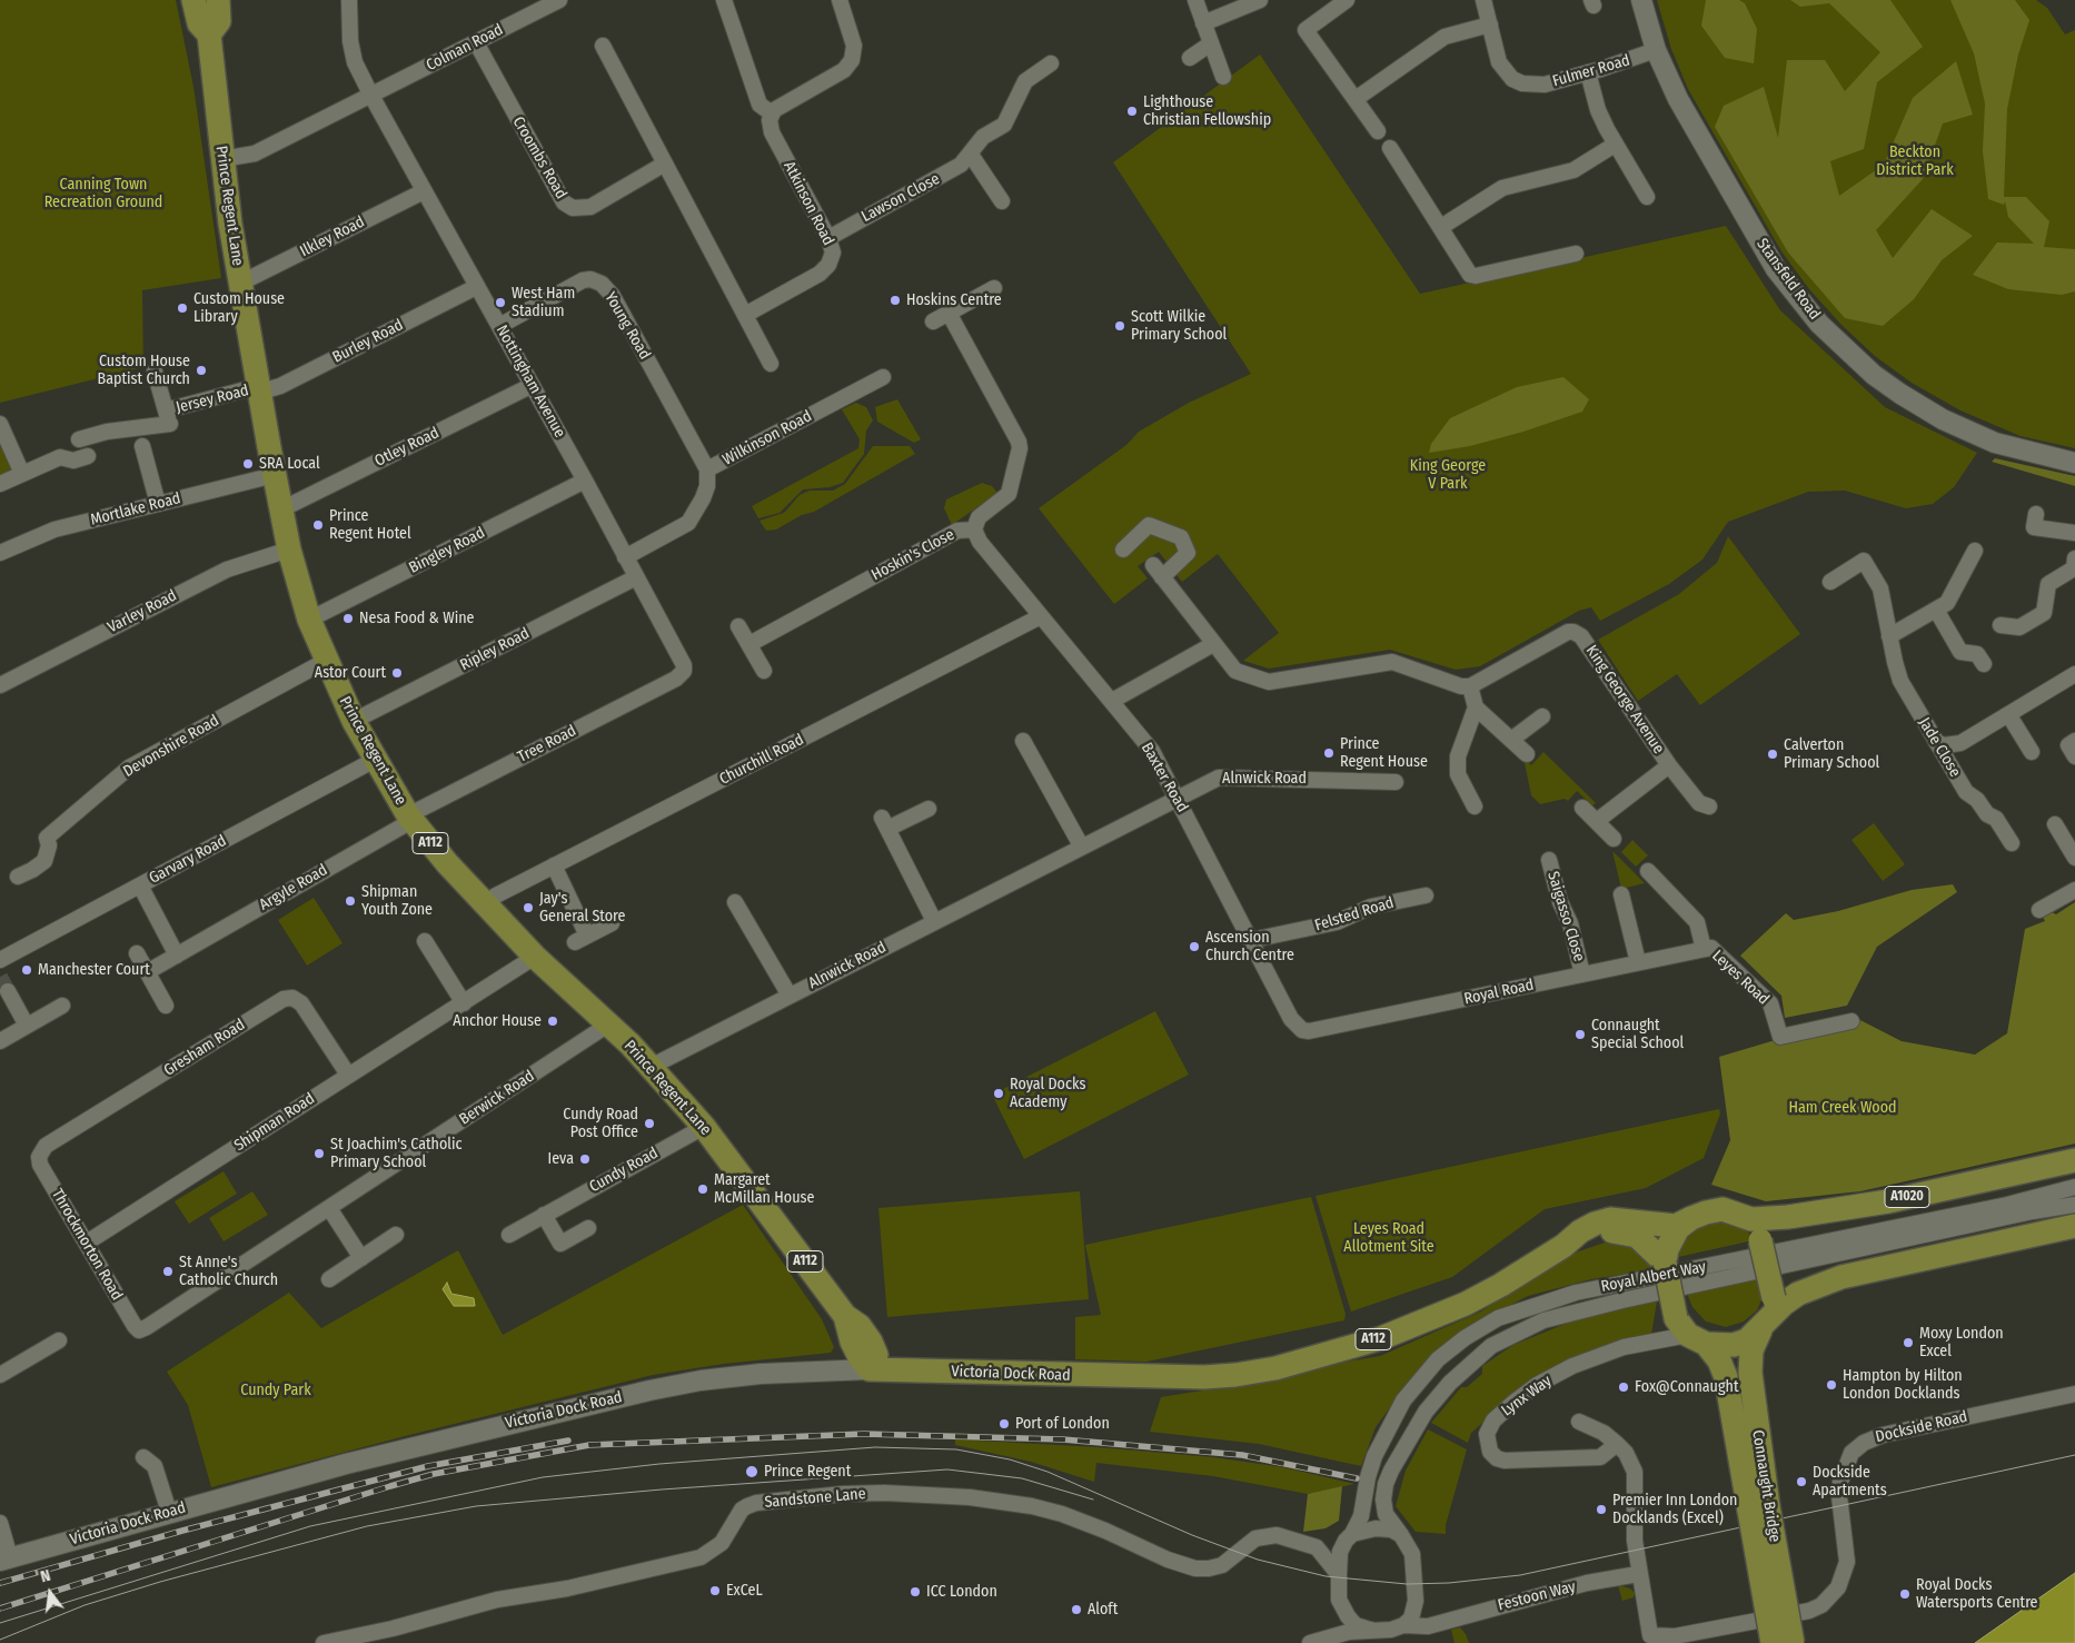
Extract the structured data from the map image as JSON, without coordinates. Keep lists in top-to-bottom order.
{
  "streets": {
    "main road": [
      "Prince Regent Lane",
      "A112",
      "A1020",
      "Victoria Dock Road",
      "Connaught Bridge"
    ],
    "street": [
      "Colman Road",
      "Fulmer Road",
      "Croombs Road",
      "Lawson Close",
      "Atkinson Road",
      "Ilkley Road",
      "Stansfeld Road",
      "Young Road",
      "Burley Road",
      "Nottingham Avenue",
      "Jersey Road",
      "Wilkinson Road",
      "Otley Road",
      "Mortlake Road",
      "Bingley Road",
      "Hoskin's Close",
      "Varley Road",
      "Ripley Road",
      "King George Avenue",
      "Tree Road",
      "Devonshire Road",
      "Jade Close",
      "Churchill Road",
      "Baxter Road",
      "Alnwick Road",
      "Garvary Road",
      "Argyle Road",
      "Felsted Road",
      "Saigasso Close",
      "Leyes Road",
      "Royal Road",
      "Gresham Road",
      "Berwick Road",
      "Shipman Road",
      "Cundy Road",
      "Throckmorton Road",
      "Royal Albert Way",
      "Lynx Way",
      "Dockside Road",
      "Sandstone Lane",
      "Festoon Way"
    ]
  },
  "crossings": [
    ["Colman Road", "Croombs Road"],
    ["Colman Road", "Prince Regent Lane"],
    ["Colman Road", "Nottingham Avenue"],
    ["Fulmer Road", "Stansfeld Road"],
    ["Lawson Close", "Atkinson Road"],
    ["Prince Regent Lane", "Ilkley Road"],
    ["Prince Regent Lane", "Burley Road"],
    ["Prince Regent Lane", "Jersey Road"],
    ["Prince Regent Lane", "Otley Road"],
    ["Prince Regent Lane", "Mortlake Road"],
    ["Prince Regent Lane", "Bingley Road"],
    ["Prince Regent Lane", "Varley Road"],
    ["Prince Regent Lane", "Ripley Road"],
    ["Prince Regent Lane", "Tree Road"],
    ["Prince Regent Lane", "Devonshire Road"],
    ["Prince Regent Lane", "Churchill Road"],
    ["Prince Regent Lane", "Alnwick Road"],
    ["Prince Regent Lane", "Garvary Road"],
    ["Prince Regent Lane", "Argyle Road"],
    ["Prince Regent Lane", "Berwick Road"],
    ["Prince Regent Lane", "Shipman Road"],
    ["Prince Regent Lane", "Cundy Road"],
    ["Prince Regent Lane", "Victoria Dock Road"],
    ["Ilkley Road", "Nottingham Avenue"],
    ["Young Road", "Nottingham Avenue"],
    ["Young Road", "Wilkinson Road"],
    ["Burley Road", "Nottingham Avenue"],
    ["Burley Road", "Jersey Road"],
    ["Nottingham Avenue", "Wilkinson Road"],
    ["Nottingham Avenue", "Otley Road"],
    ["Nottingham Avenue", "Bingley Road"],
    ["Nottingham Avenue", "Ripley Road"],
    ["Nottingham Avenue", "Tree Road"],
    ["Hoskin's Close", "Baxter Road"],
    ["Tree Road", "Argyle Road"],
    ["Churchill Road", "Baxter Road"],
    ["Baxter Road", "Alnwick Road"],
    ["Baxter Road", "Felsted Road"],
    ["Baxter Road", "Royal Road"],
    ["A112", "A1020"],
    ["A112", "Victoria Dock Road"],
    ["A112", "Lynx Way"],
    ["A112", "Connaught Bridge"],
    ["Saigasso Close", "Royal Road"],
    ["Leyes Road", "Royal Road"],
    ["Gresham Road", "Shipman Road"],
    ["Gresham Road", "Throckmorton Road"],
    ["Berwick Road", "Throckmorton Road"],
    ["Shipman Road", "Throckmorton Road"],
    ["A1020", "Lynx Way"],
    ["A1020", "Connaught Bridge"],
    ["Royal Albert Way", "Festoon Way"],
    ["Lynx Way", "Connaught Bridge"],
    ["Dockside Road", "Festoon Way"]
  ],
  "parks": [
    "Beckton District Park",
    "Canning Town Recreation Ground",
    "King George V Park",
    "Ham Creek Wood",
    "Leyes Road Allotment Site",
    "Cundy Park"
  ],
  "places": [
    "Lighthouse Christian Fellowship",
    "Hoskins Centre",
    "West Ham Stadium",
    "Custom House Library",
    "Scott Wilkie Primary School",
    "Custom House Baptist Church",
    "SRA Local",
    "Prince Regent Hotel",
    "Nesa Food & Wine",
    "Astor Court",
    "Prince Regent House",
    "Calverton Primary School",
    "Shipman Youth Zone",
    "Jay's General Store",
    "Ascension Church Centre",
    "Manchester Court",
    "Anchor House",
    "Connaught Special School",
    "Royal Docks Academy",
    "Cundy Road Post Office",
    "St Joachim's Catholic Primary School",
    "Ieva",
    "Margaret McMillan House",
    "St Anne's Catholic Church",
    "Moxy London Excel",
    "Hampton by Hilton London Docklands",
    "Fox@Connaught",
    "Port of London",
    "Prince Regent",
    "Dockside Apartments",
    "Premier Inn London Docklands (Excel)",
    "ExCeL",
    "ICC London",
    "Royal Docks Watersports Centre",
    "Aloft"
  ],
  "north": "top"
}
